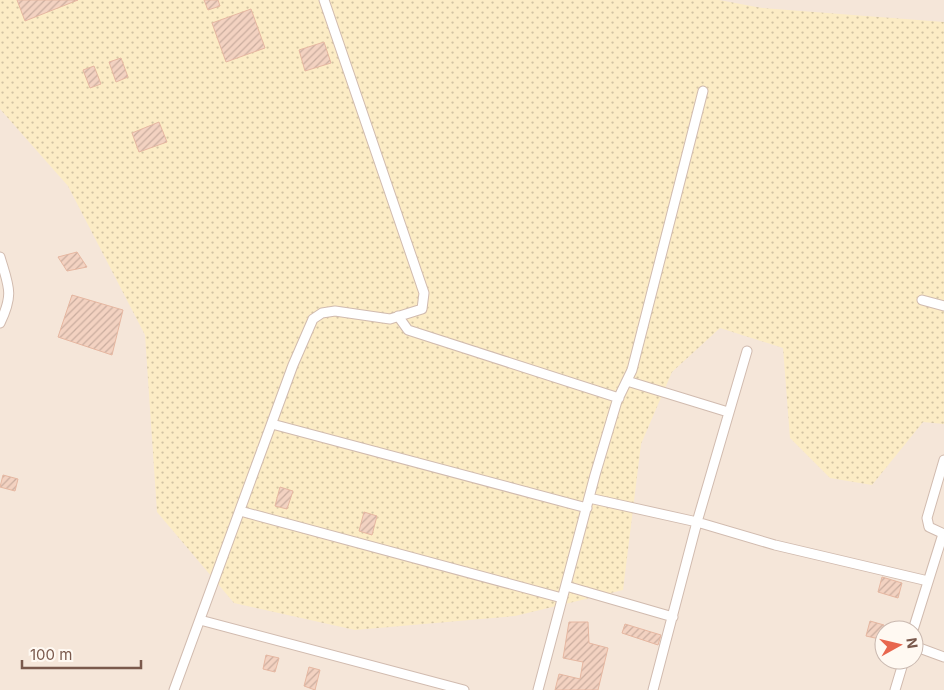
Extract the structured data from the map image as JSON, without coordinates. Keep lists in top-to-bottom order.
{
  "scale_bar": "100 m",
  "north": "right"
}
